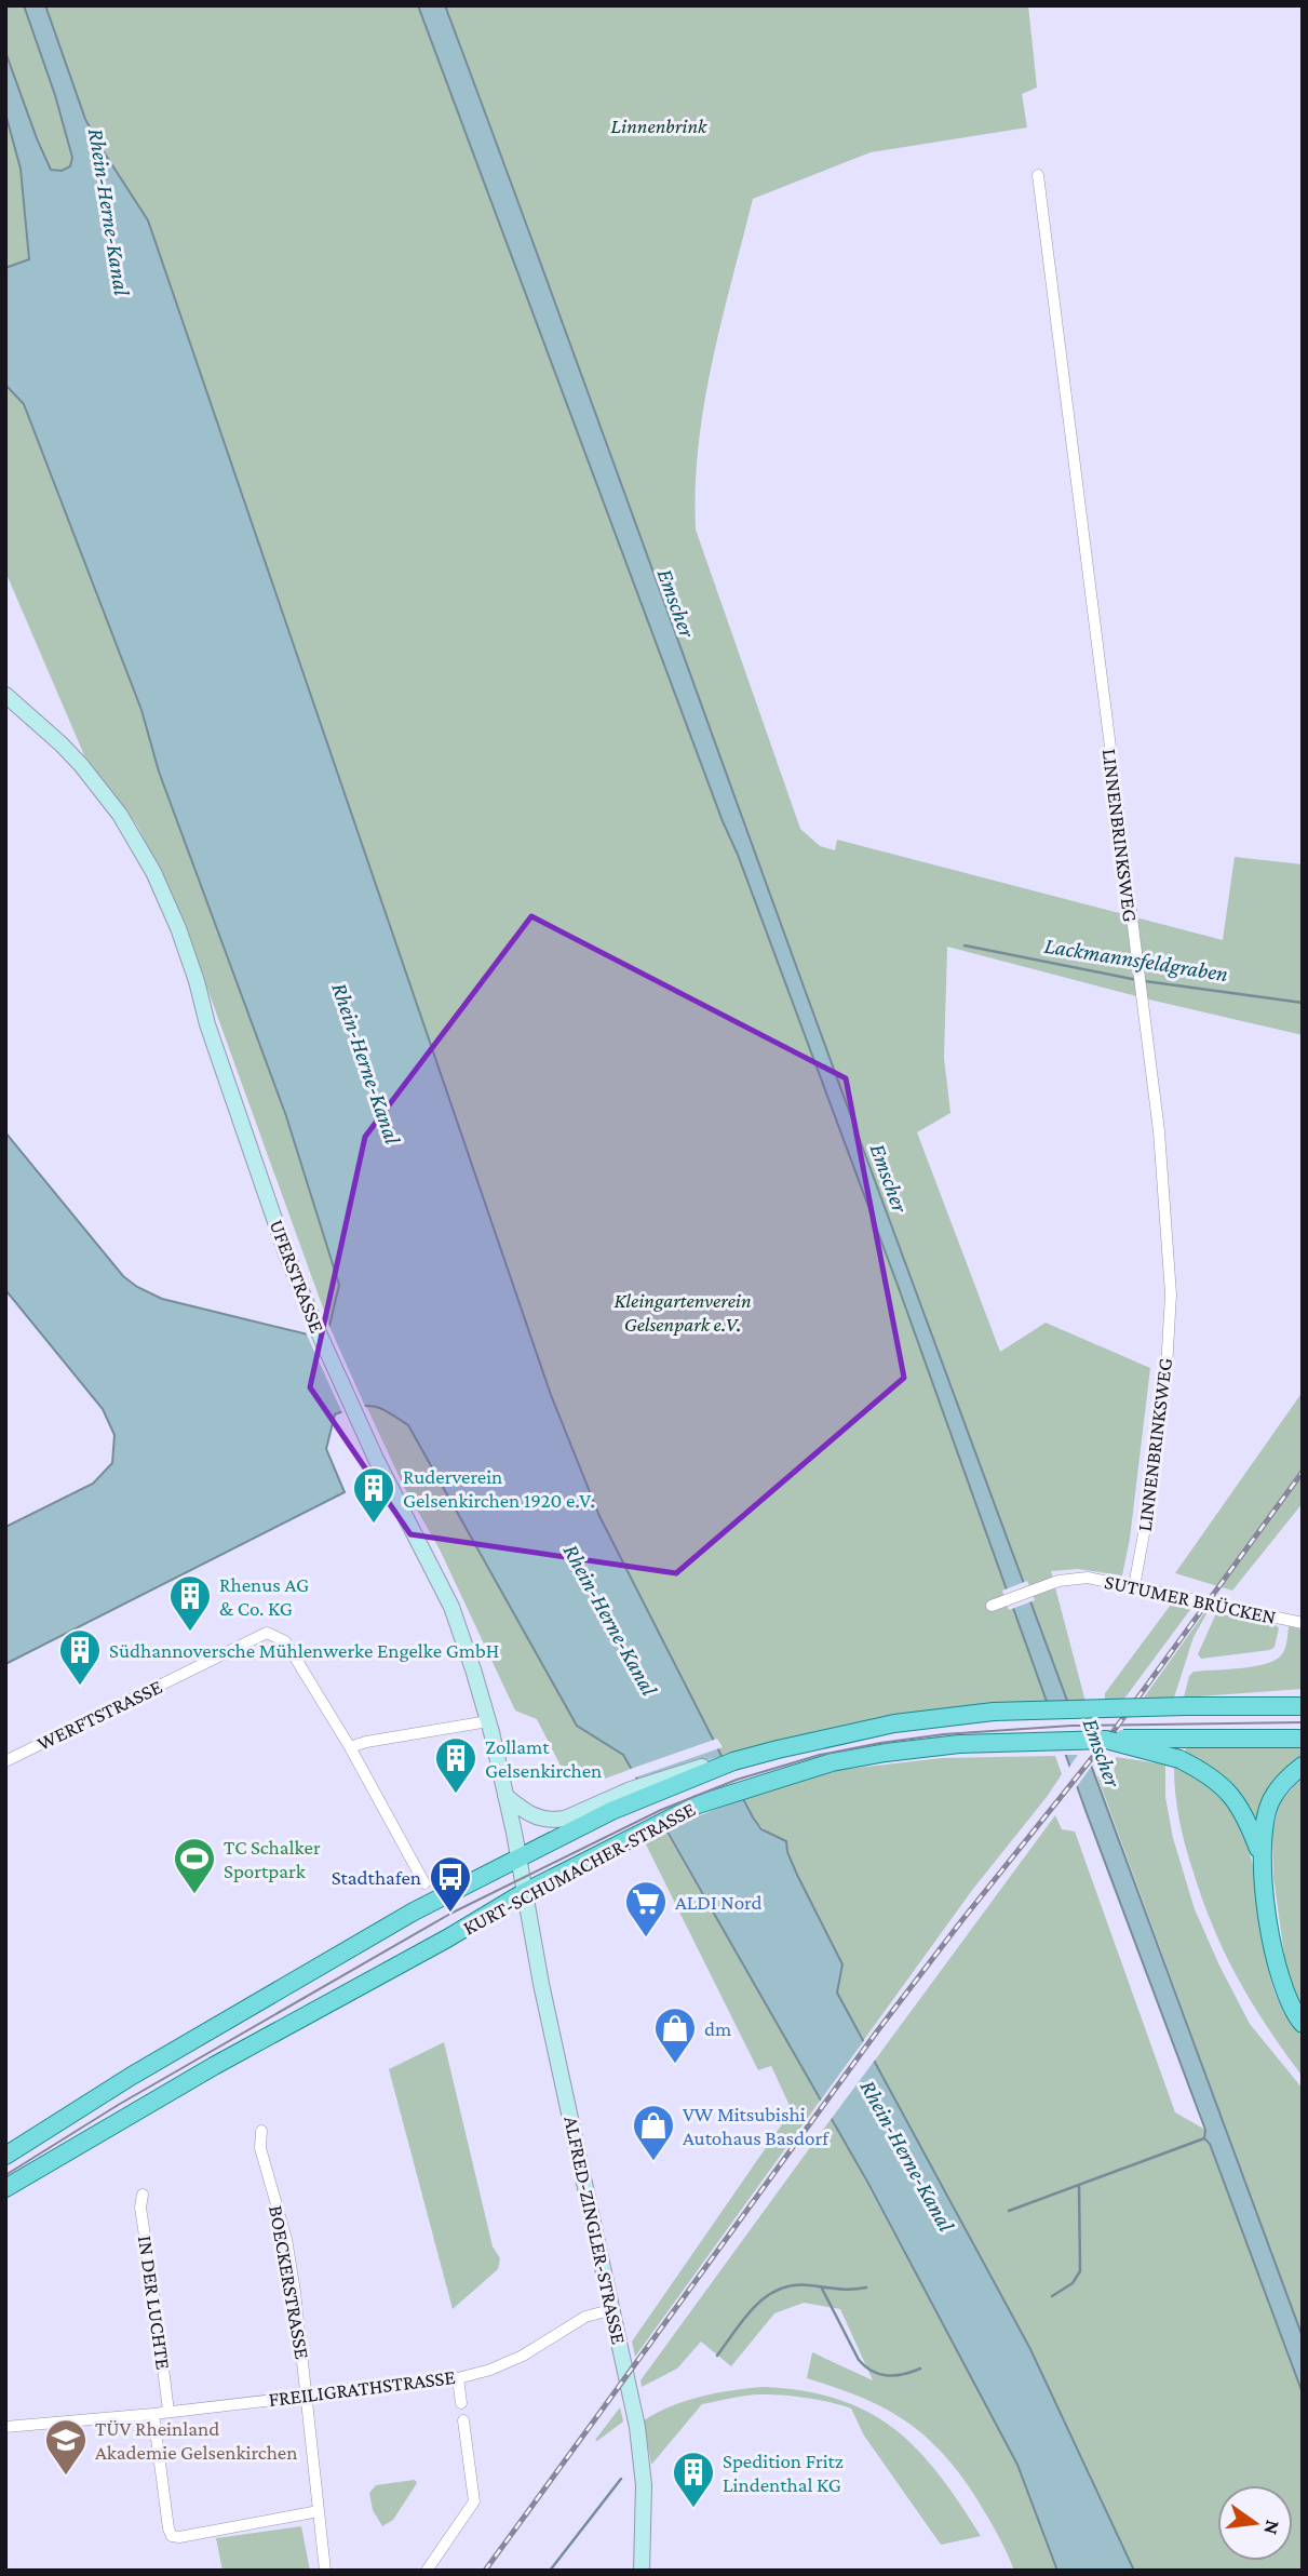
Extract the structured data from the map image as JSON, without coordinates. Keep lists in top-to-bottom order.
{
  "streets": {
    "main road": ["UFERSTRASSE", "KURT-SCHUMACHER-STRASSE", "ALFRED-ZINGLER-STRASSE"],
    "street": [
      "LINNENBRINKSWEG",
      "SUTUMER BRÜCKEN",
      "WERFTSTRASSE",
      "BOECKERSTRASSE",
      "IN DER LUCHTE",
      "FREILIGRATHSTRASSE"
    ]
  },
  "crossings": [
    ["LINNENBRINKSWEG", "SUTUMER BRÜCKEN"],
    ["UFERSTRASSE", "KURT-SCHUMACHER-STRASSE"],
    ["UFERSTRASSE", "ALFRED-ZINGLER-STRASSE"],
    ["KURT-SCHUMACHER-STRASSE", "ALFRED-ZINGLER-STRASSE"],
    ["ALFRED-ZINGLER-STRASSE", "FREILIGRATHSTRASSE"],
    ["BOECKERSTRASSE", "FREILIGRATHSTRASSE"],
    ["IN DER LUCHTE", "FREILIGRATHSTRASSE"]
  ],
  "water": ["Rhein-Herne-Kanal", "Emscher", "Lackmannsfeldgraben"],
  "parks": ["Linnenbrink", "Kleingartenverein Gelsenpark e.V."],
  "places": {
    "building": [
      "Ruderverein Gelsenkirchen 1920 e.V.",
      "Rhenus AG & Co. KG",
      "Südhannoversche Mühlenwerke Engelke GmbH",
      "Zollamt Gelsenkirchen",
      "Spedition Fritz Lindenthal KG"
    ],
    "sports": ["TC Schalker Sportpark"],
    "bus stop": ["Stadthafen"],
    "supermarket": ["ALDI Nord"],
    "shop": ["dm", "VW Mitsubishi Autohaus Basdorf"],
    "school or university": ["TÜV Rheinland Akademie Gelsenkirchen"]
  },
  "north": "right"
}
